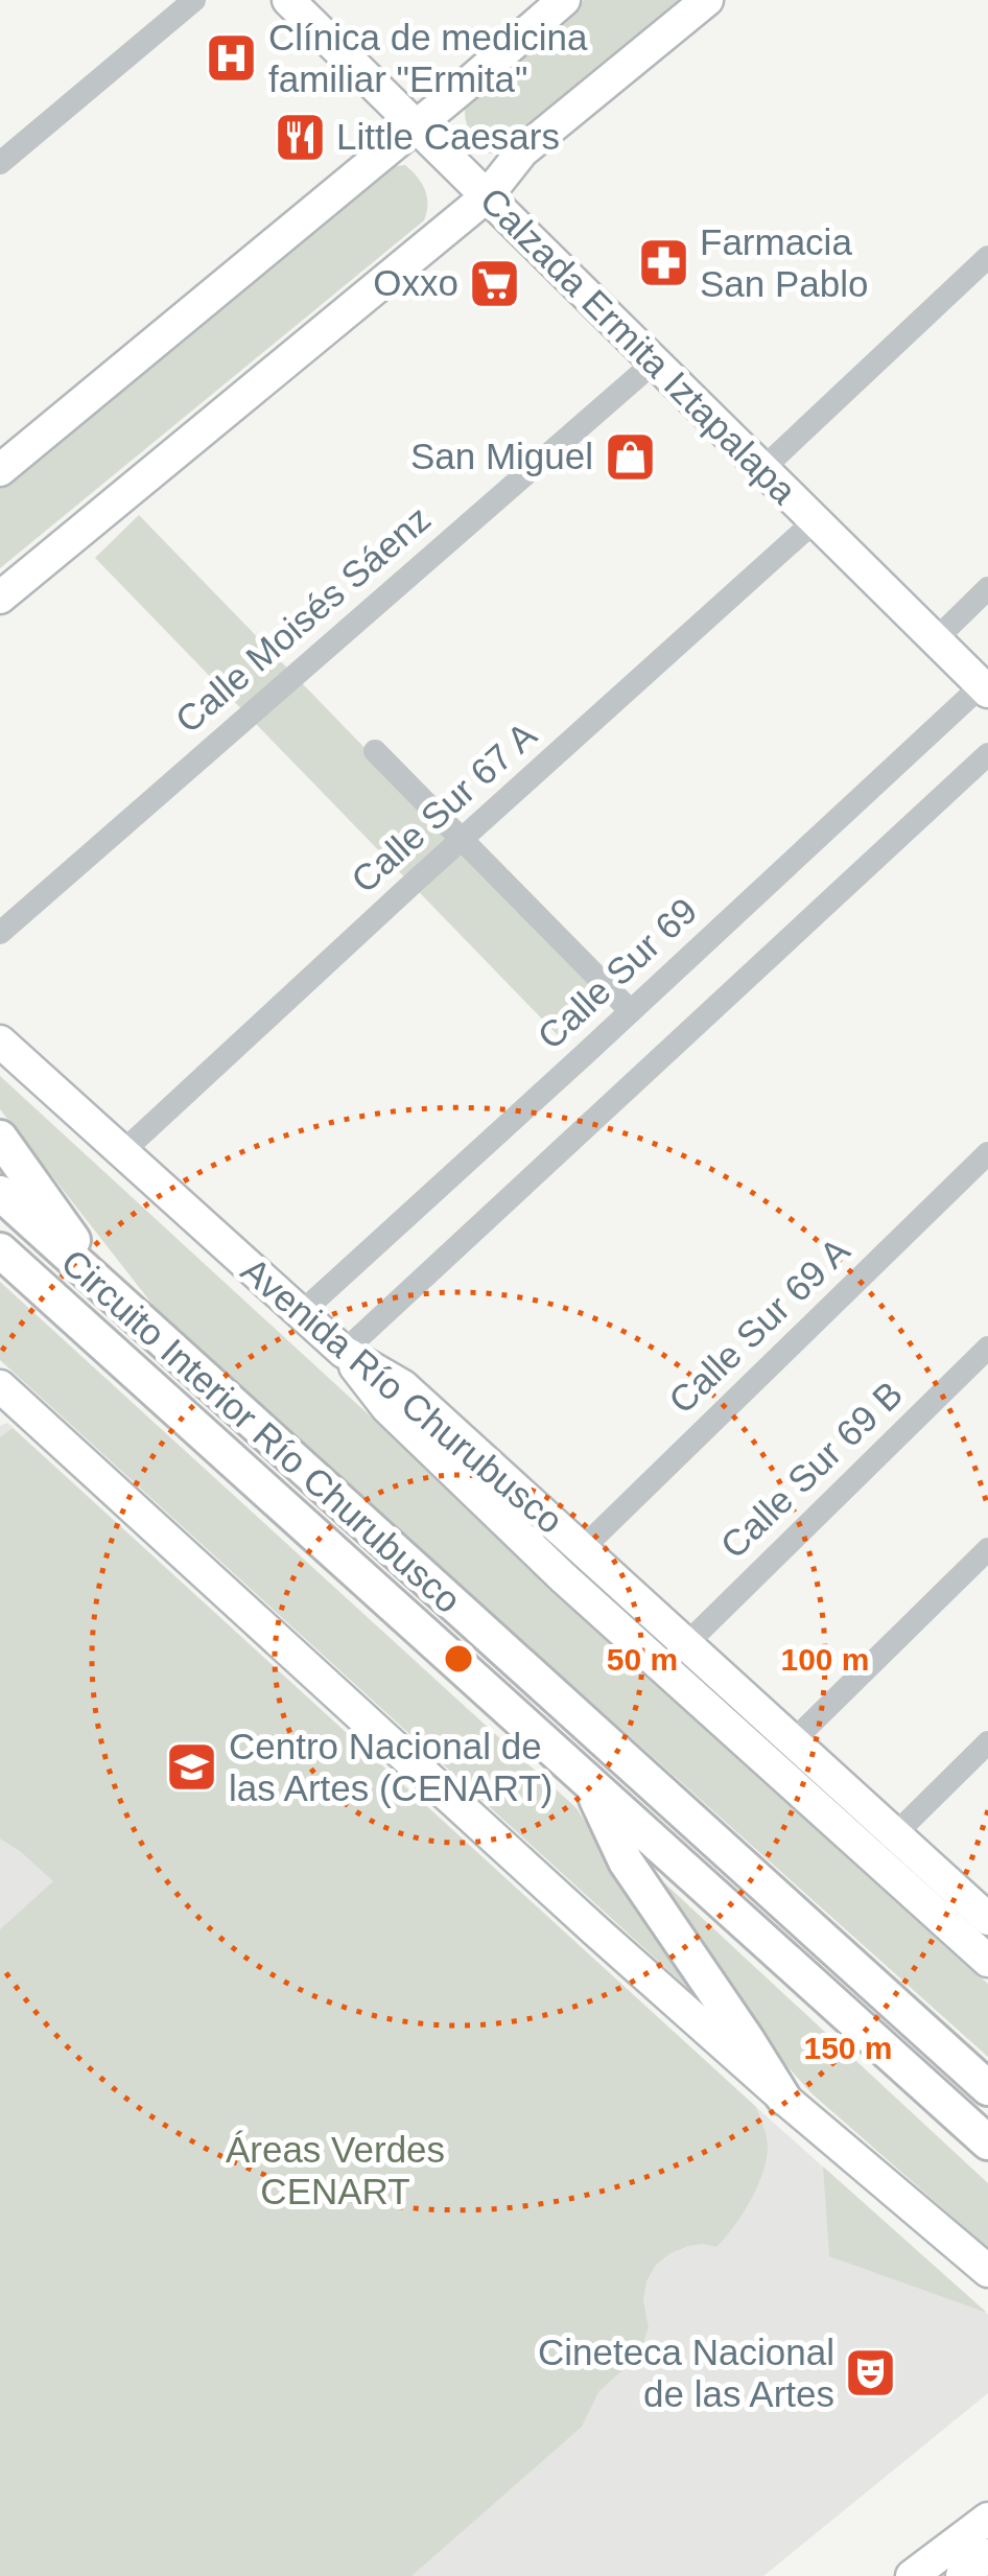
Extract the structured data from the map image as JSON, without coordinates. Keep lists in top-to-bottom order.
{
  "streets": {
    "highway": ["Circuito Interior Río Churubusco"],
    "main road": ["Calzada Ermita Iztapalapa", "Avenida Río Churubusco"],
    "street": [
      "Calle Moisés Sáenz",
      "Calle Sur 67 A",
      "Calle Sur 69",
      "Calle Sur 69 A",
      "Calle Sur 69 B"
    ]
  },
  "crossings": [
    ["Calzada Ermita Iztapalapa", "Calle Moisés Sáenz"],
    ["Calzada Ermita Iztapalapa", "Calle Sur 67 A"],
    ["Calzada Ermita Iztapalapa", "Calle Sur 69"],
    ["Calle Sur 67 A", "Avenida Río Churubusco"],
    ["Calle Sur 69", "Avenida Río Churubusco"],
    ["Calle Sur 69 A", "Avenida Río Churubusco"],
    ["Avenida Río Churubusco", "Calle Sur 69 B"]
  ],
  "parks": ["Áreas Verdes CENART"],
  "places": {
    "hospital": ["Clínica de medicina familiar \"Ermita\""],
    "restaurant": ["Little Caesars"],
    "pharmacy": ["Farmacia San Pablo"],
    "supermarket": ["Oxxo"],
    "shop": ["San Miguel"],
    "school or university": ["Centro Nacional de las Artes (CENART)"],
    "theatre": ["Cineteca Nacional de las Artes"]
  },
  "rings": ["50 m", "100 m", "150 m"]
}
